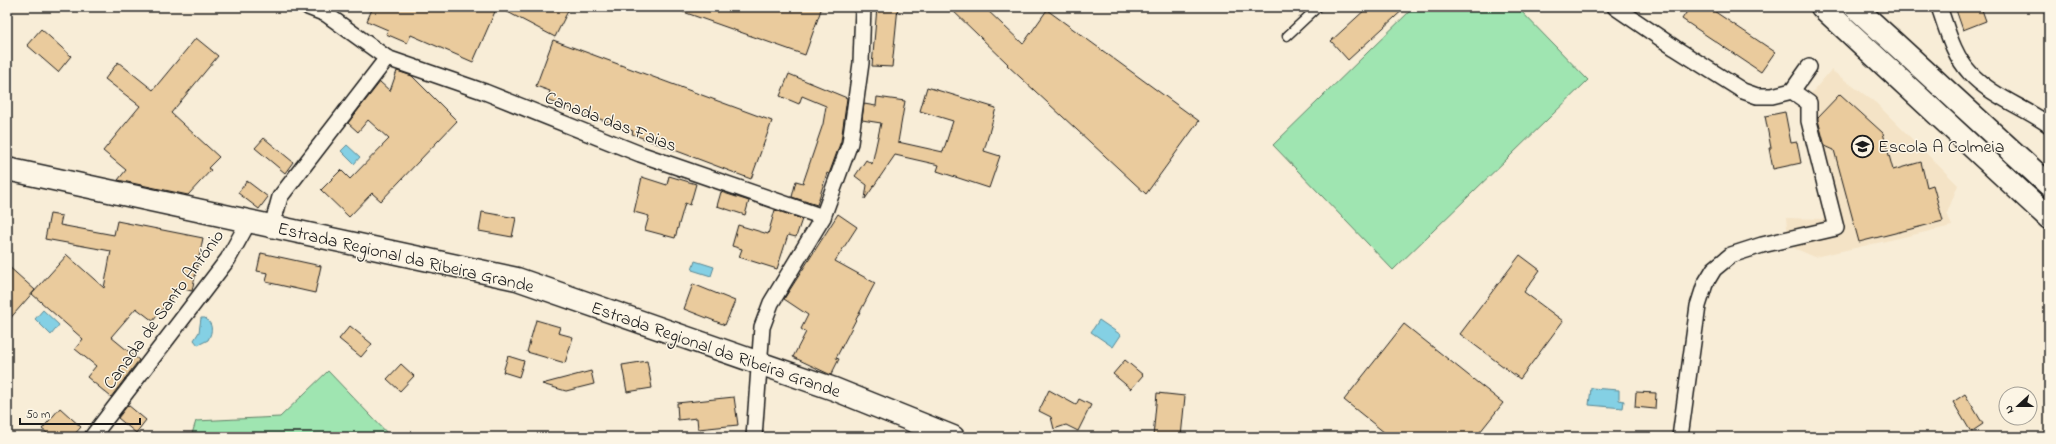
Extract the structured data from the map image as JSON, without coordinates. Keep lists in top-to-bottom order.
{
  "streets": {
    "main road": ["Estrada Regional da Ribeira Grande"],
    "street": ["Canada das Faias", "Canada de Santo António"]
  },
  "crossings": [
    ["Estrada Regional da Ribeira Grande", "Canada de Santo António"]
  ],
  "places": {
    "school or university": ["Escola A Colmeia"]
  },
  "scale_bar": "50 m",
  "north": "left"
}
